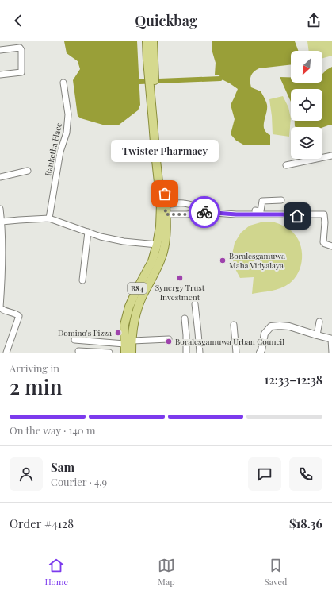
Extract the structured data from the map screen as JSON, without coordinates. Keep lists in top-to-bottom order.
{
  "streets": {
    "main road": ["B84"],
    "street": ["Ranketha Place"]
  },
  "places": [
    "Twister Pharmacy",
    "Boralesgamuwa Maha Vidyalaya",
    "Synergy Trust Investment",
    "Domino's Pizza",
    "Boralesgamuwa Urban Council"
  ],
  "north": "bottom left",
  "page": {
    "header": "Quickbag",
    "bubble": "Twister Pharmacy",
    "heading": ["2 min", "Arriving in", "12:33–12:38"],
    "panel": [
      "Sam",
      "Courier · 4.9",
      "Order #4128",
      "$18.36"
    ],
    "bar": "On the way · 140 m",
    "tabs": ["Home", "Map", "Saved"]
  }
}
